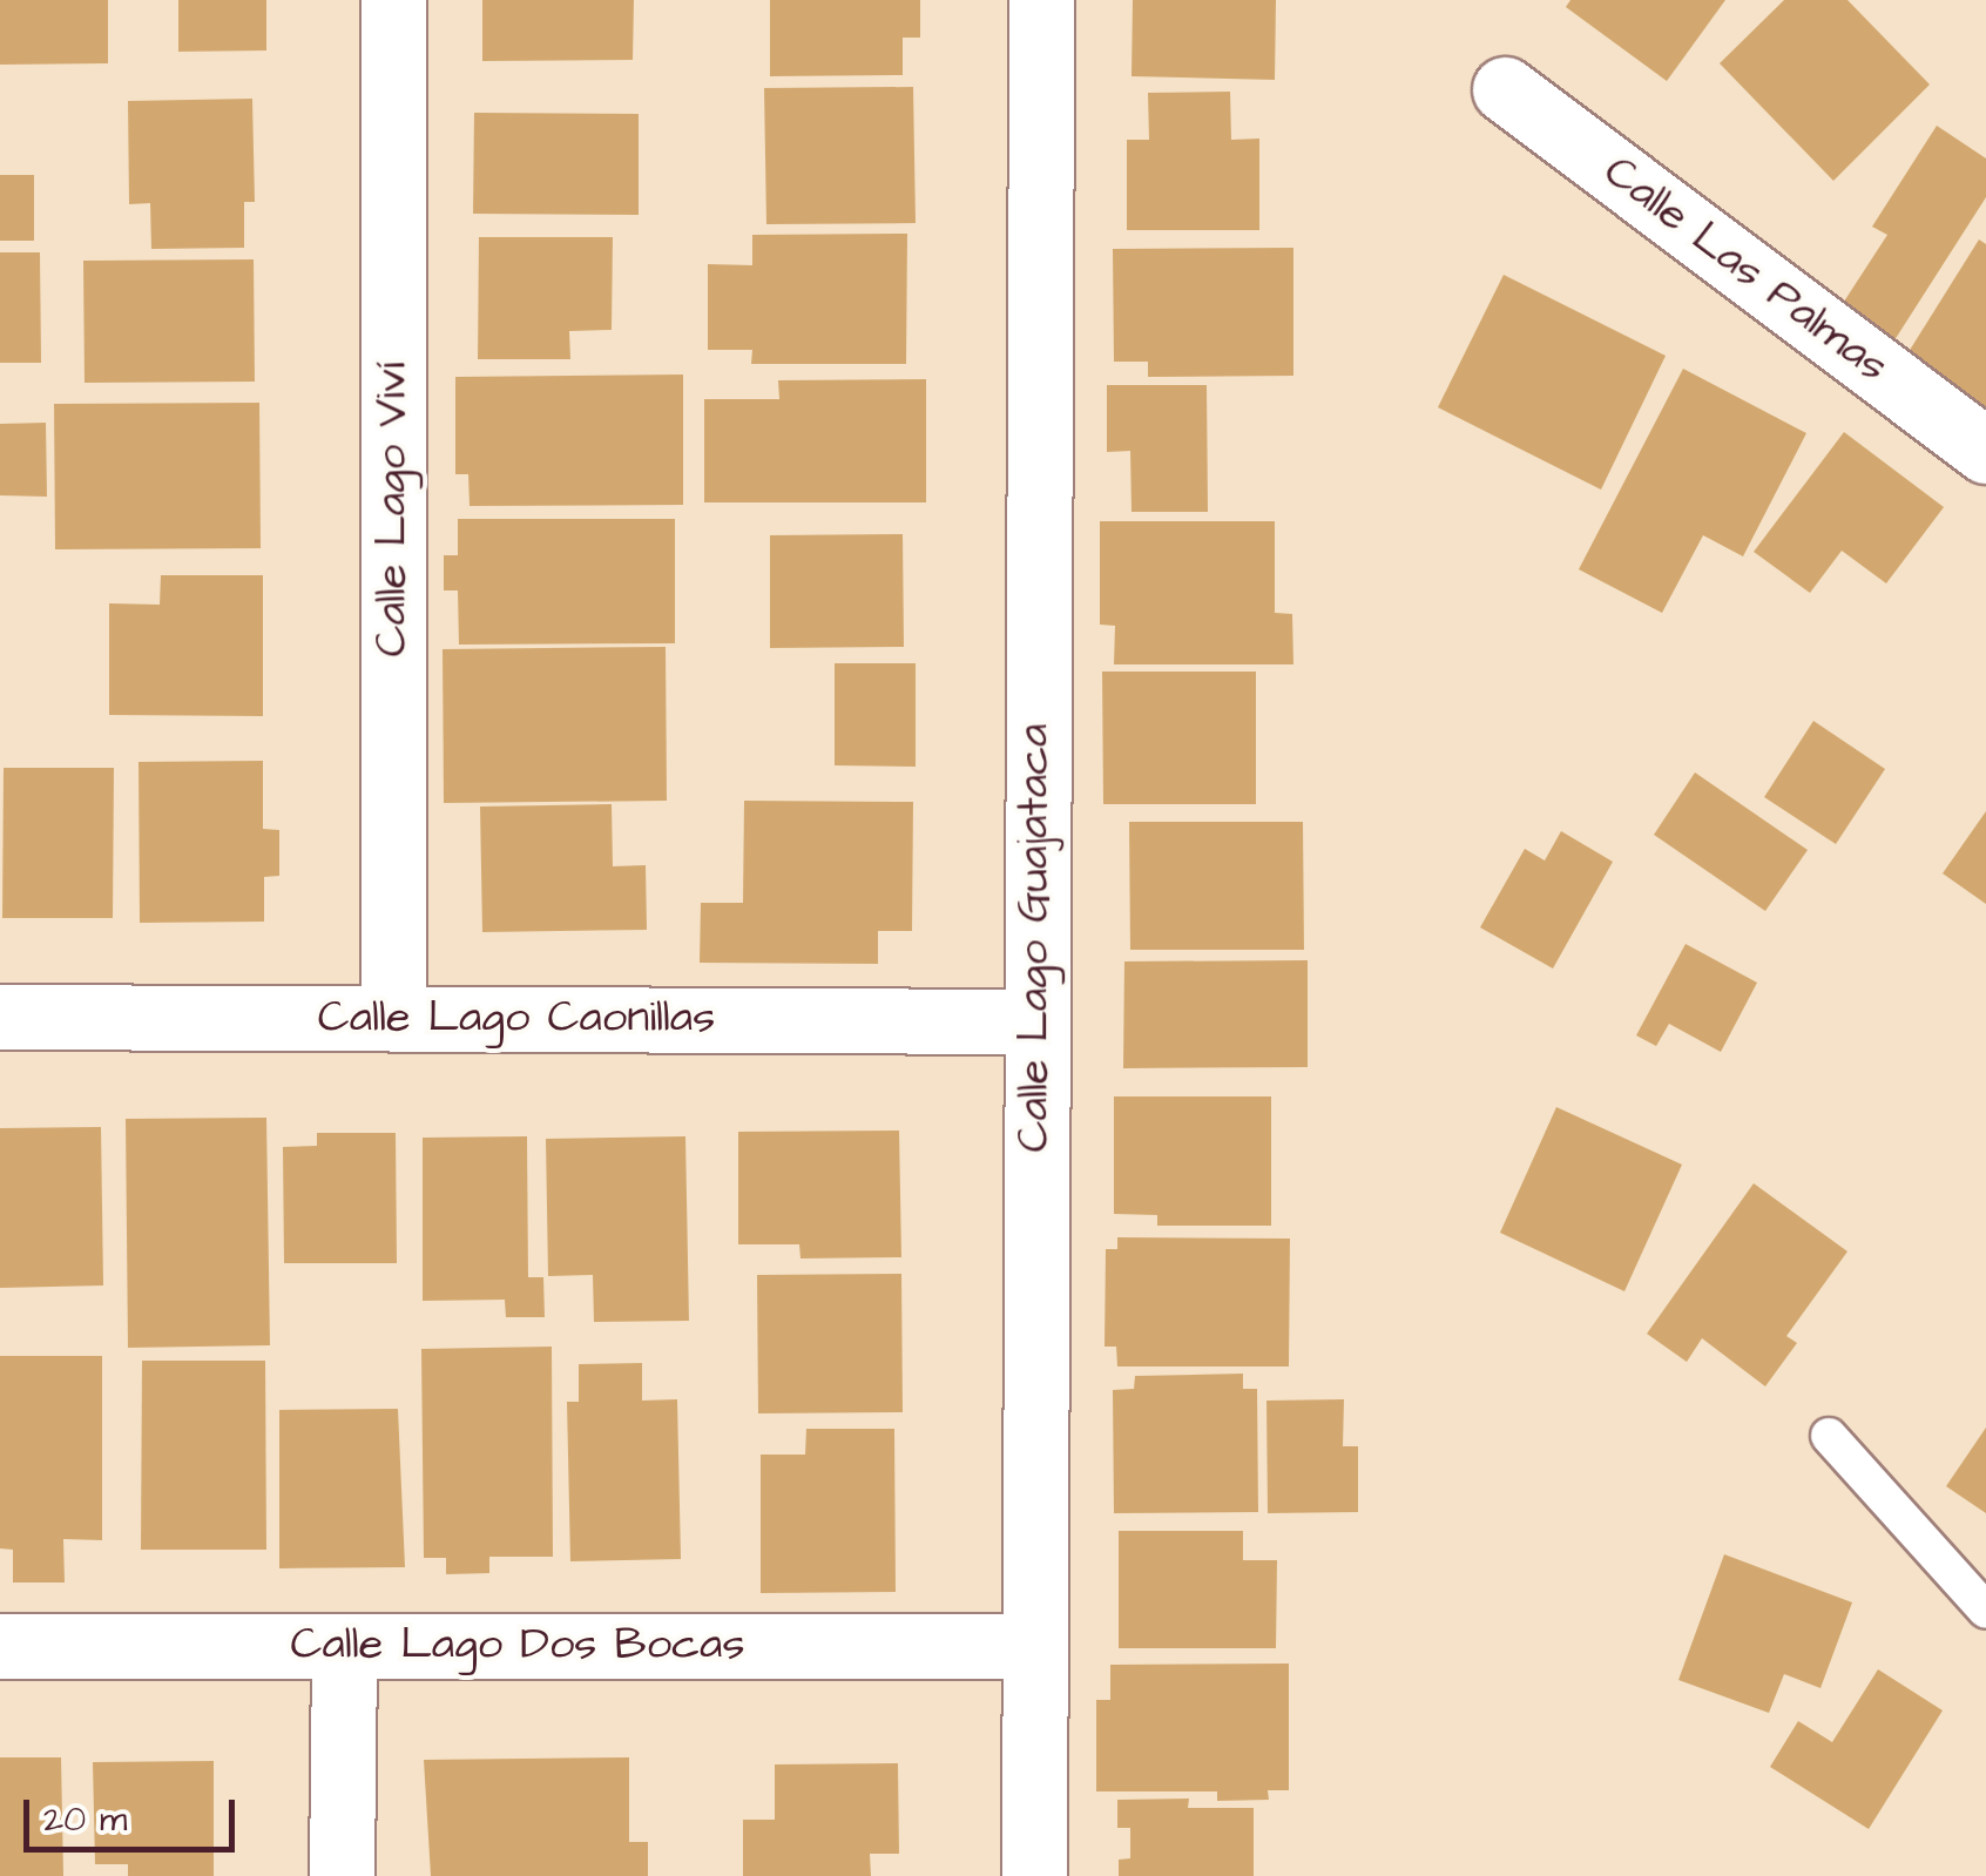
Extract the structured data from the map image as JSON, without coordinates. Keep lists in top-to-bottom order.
{
  "streets": {
    "street": [
      "Calle Las Palmas",
      "Calle Lago Viví",
      "Calle Lago Guajataca",
      "Calle Lago Caonillas",
      "Calle Lago Dos Bocas"
    ]
  },
  "crossings": [
    ["Calle Lago Viví", "Calle Lago Caonillas"],
    ["Calle Lago Guajataca", "Calle Lago Caonillas"],
    ["Calle Lago Guajataca", "Calle Lago Dos Bocas"]
  ],
  "scale_bar": "20 m"
}
